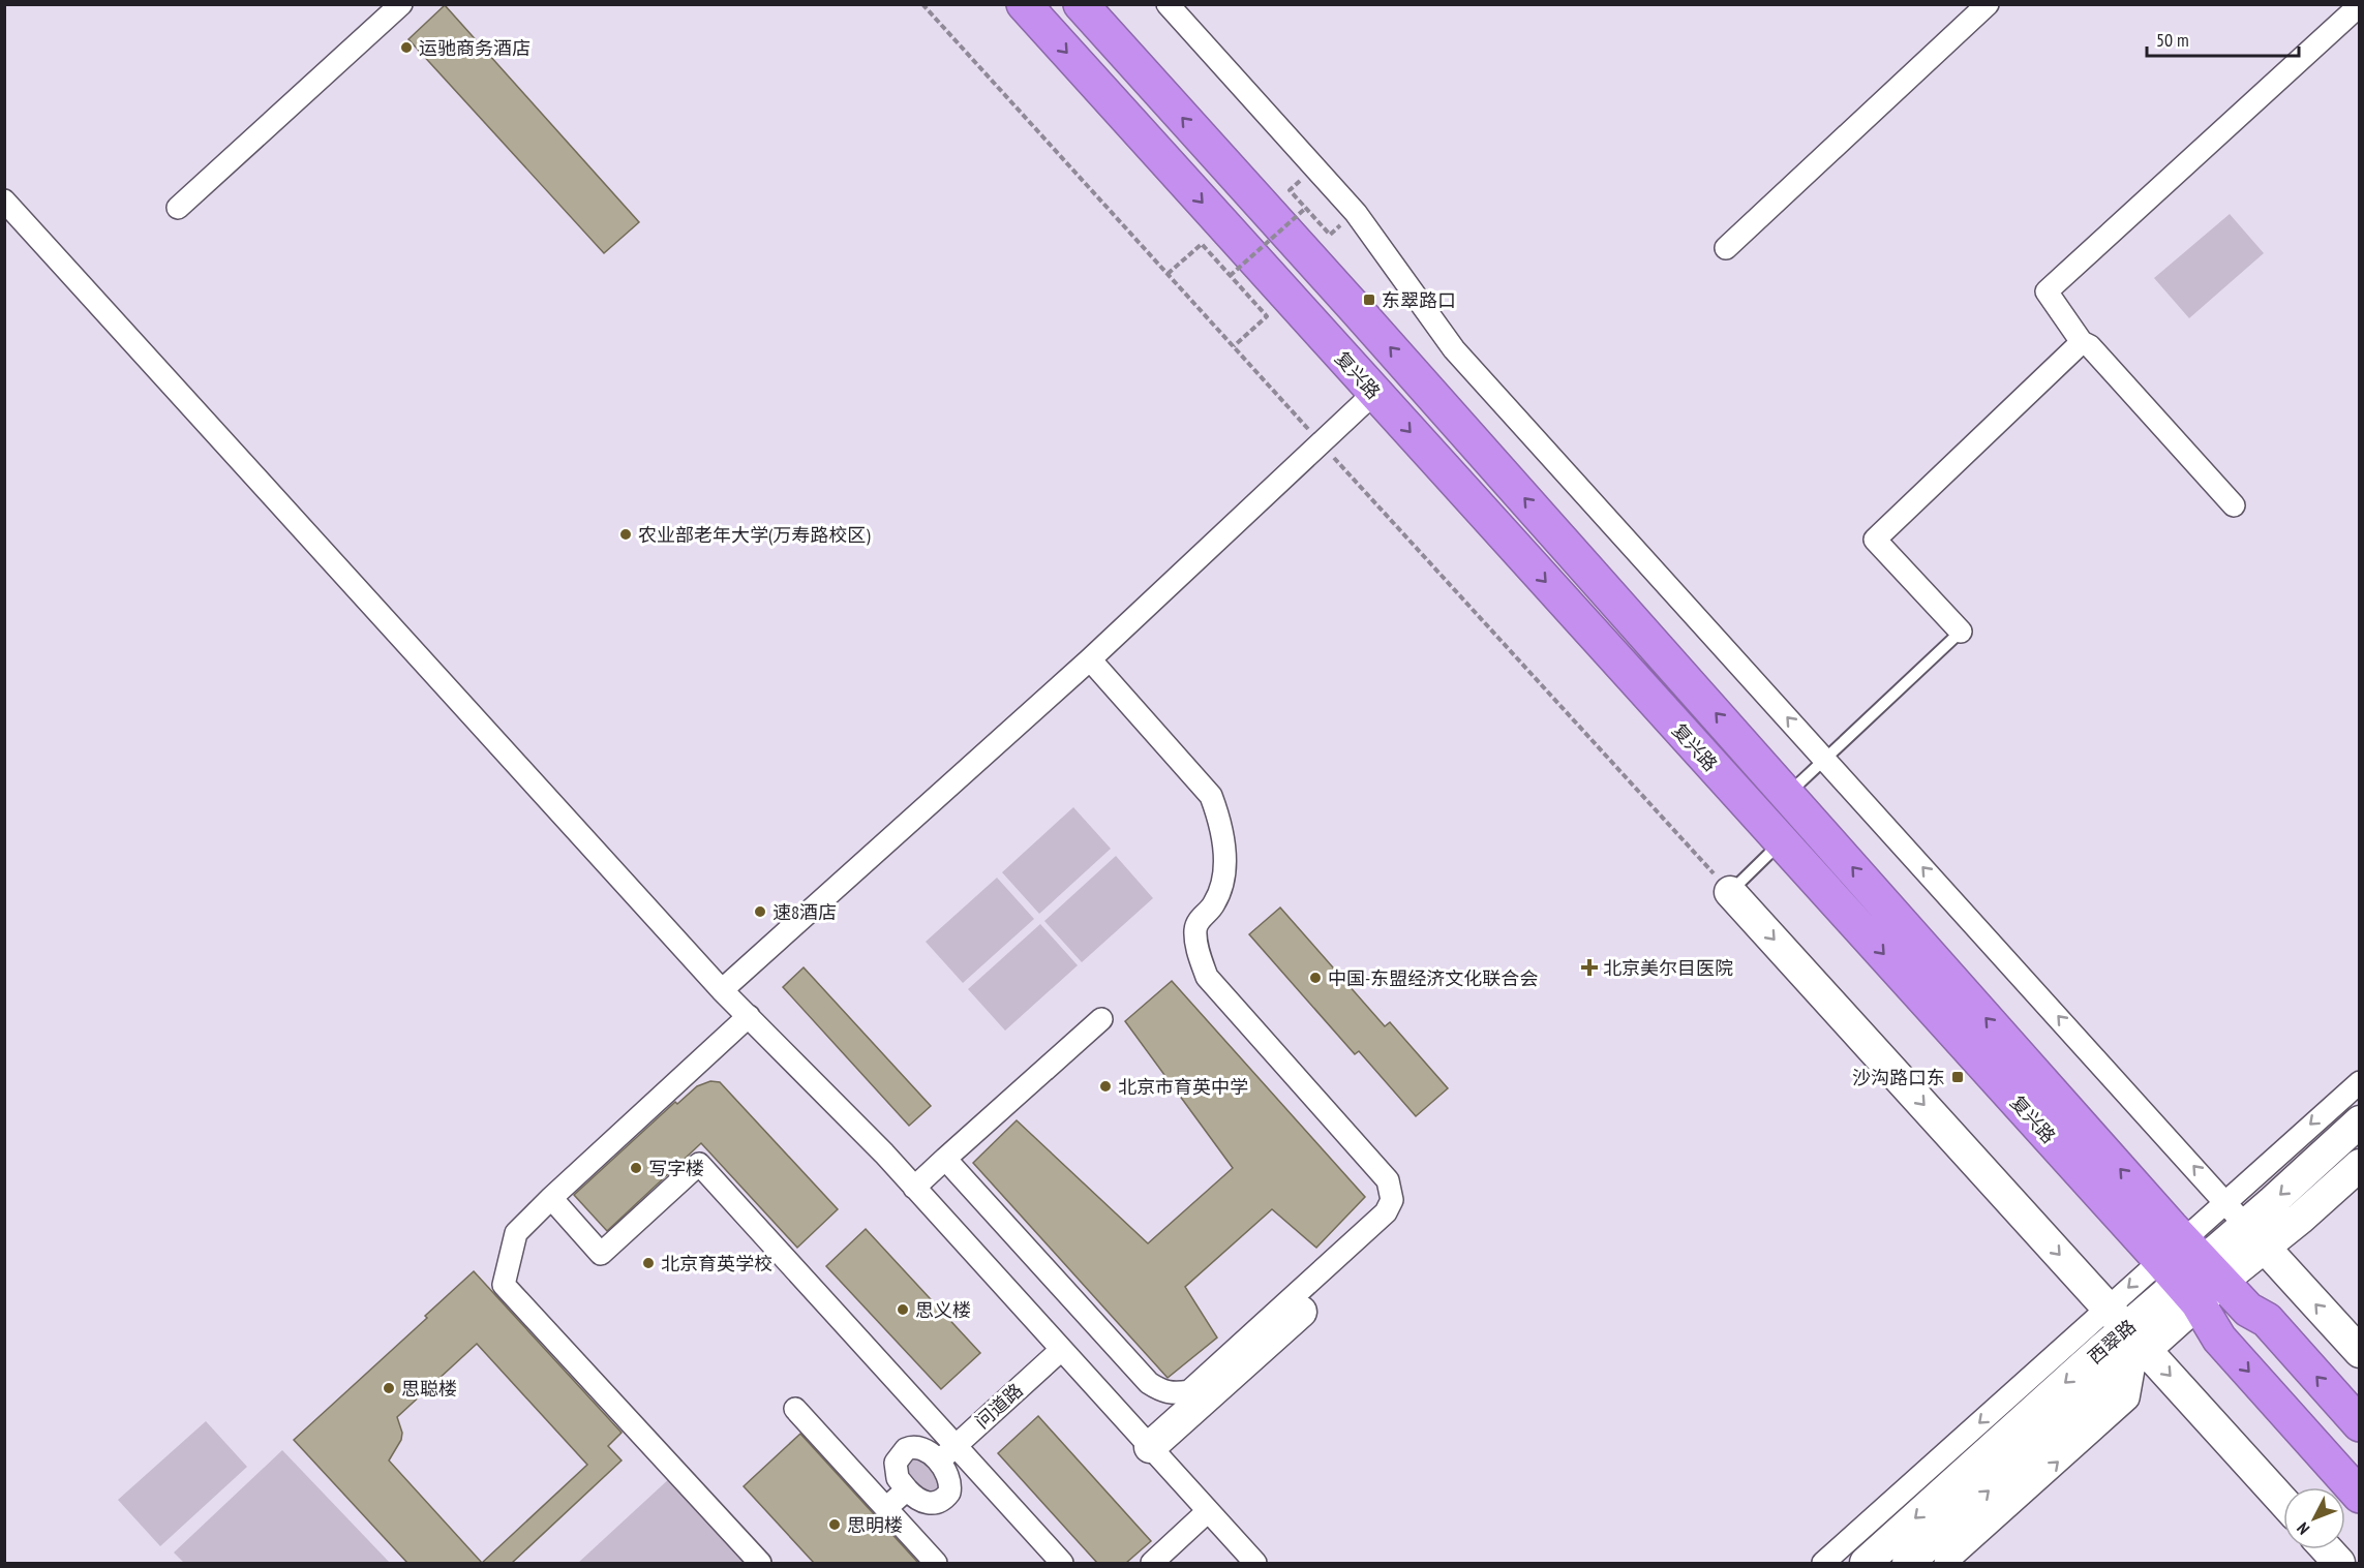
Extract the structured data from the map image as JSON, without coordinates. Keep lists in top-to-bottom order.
{
  "streets": {
    "highway": ["复兴路"],
    "street": ["西翠路", "问道路"]
  },
  "crossings": [
    ["复兴路", "西翠路"]
  ],
  "places": {
    "other": [
      "运驰商务酒店",
      "农业部老年大学(万寿路校区)",
      "速8酒店",
      "中国-东盟经济文化联合会",
      "北京市育英中学",
      "写字楼",
      "北京育英学校",
      "思义楼",
      "思聪楼",
      "思明楼"
    ],
    "transit": ["东翠路口", "沙沟路口东"],
    "health": ["北京美尔目医院"]
  },
  "scale_bar": "50 m",
  "north": "bottom left"
}
